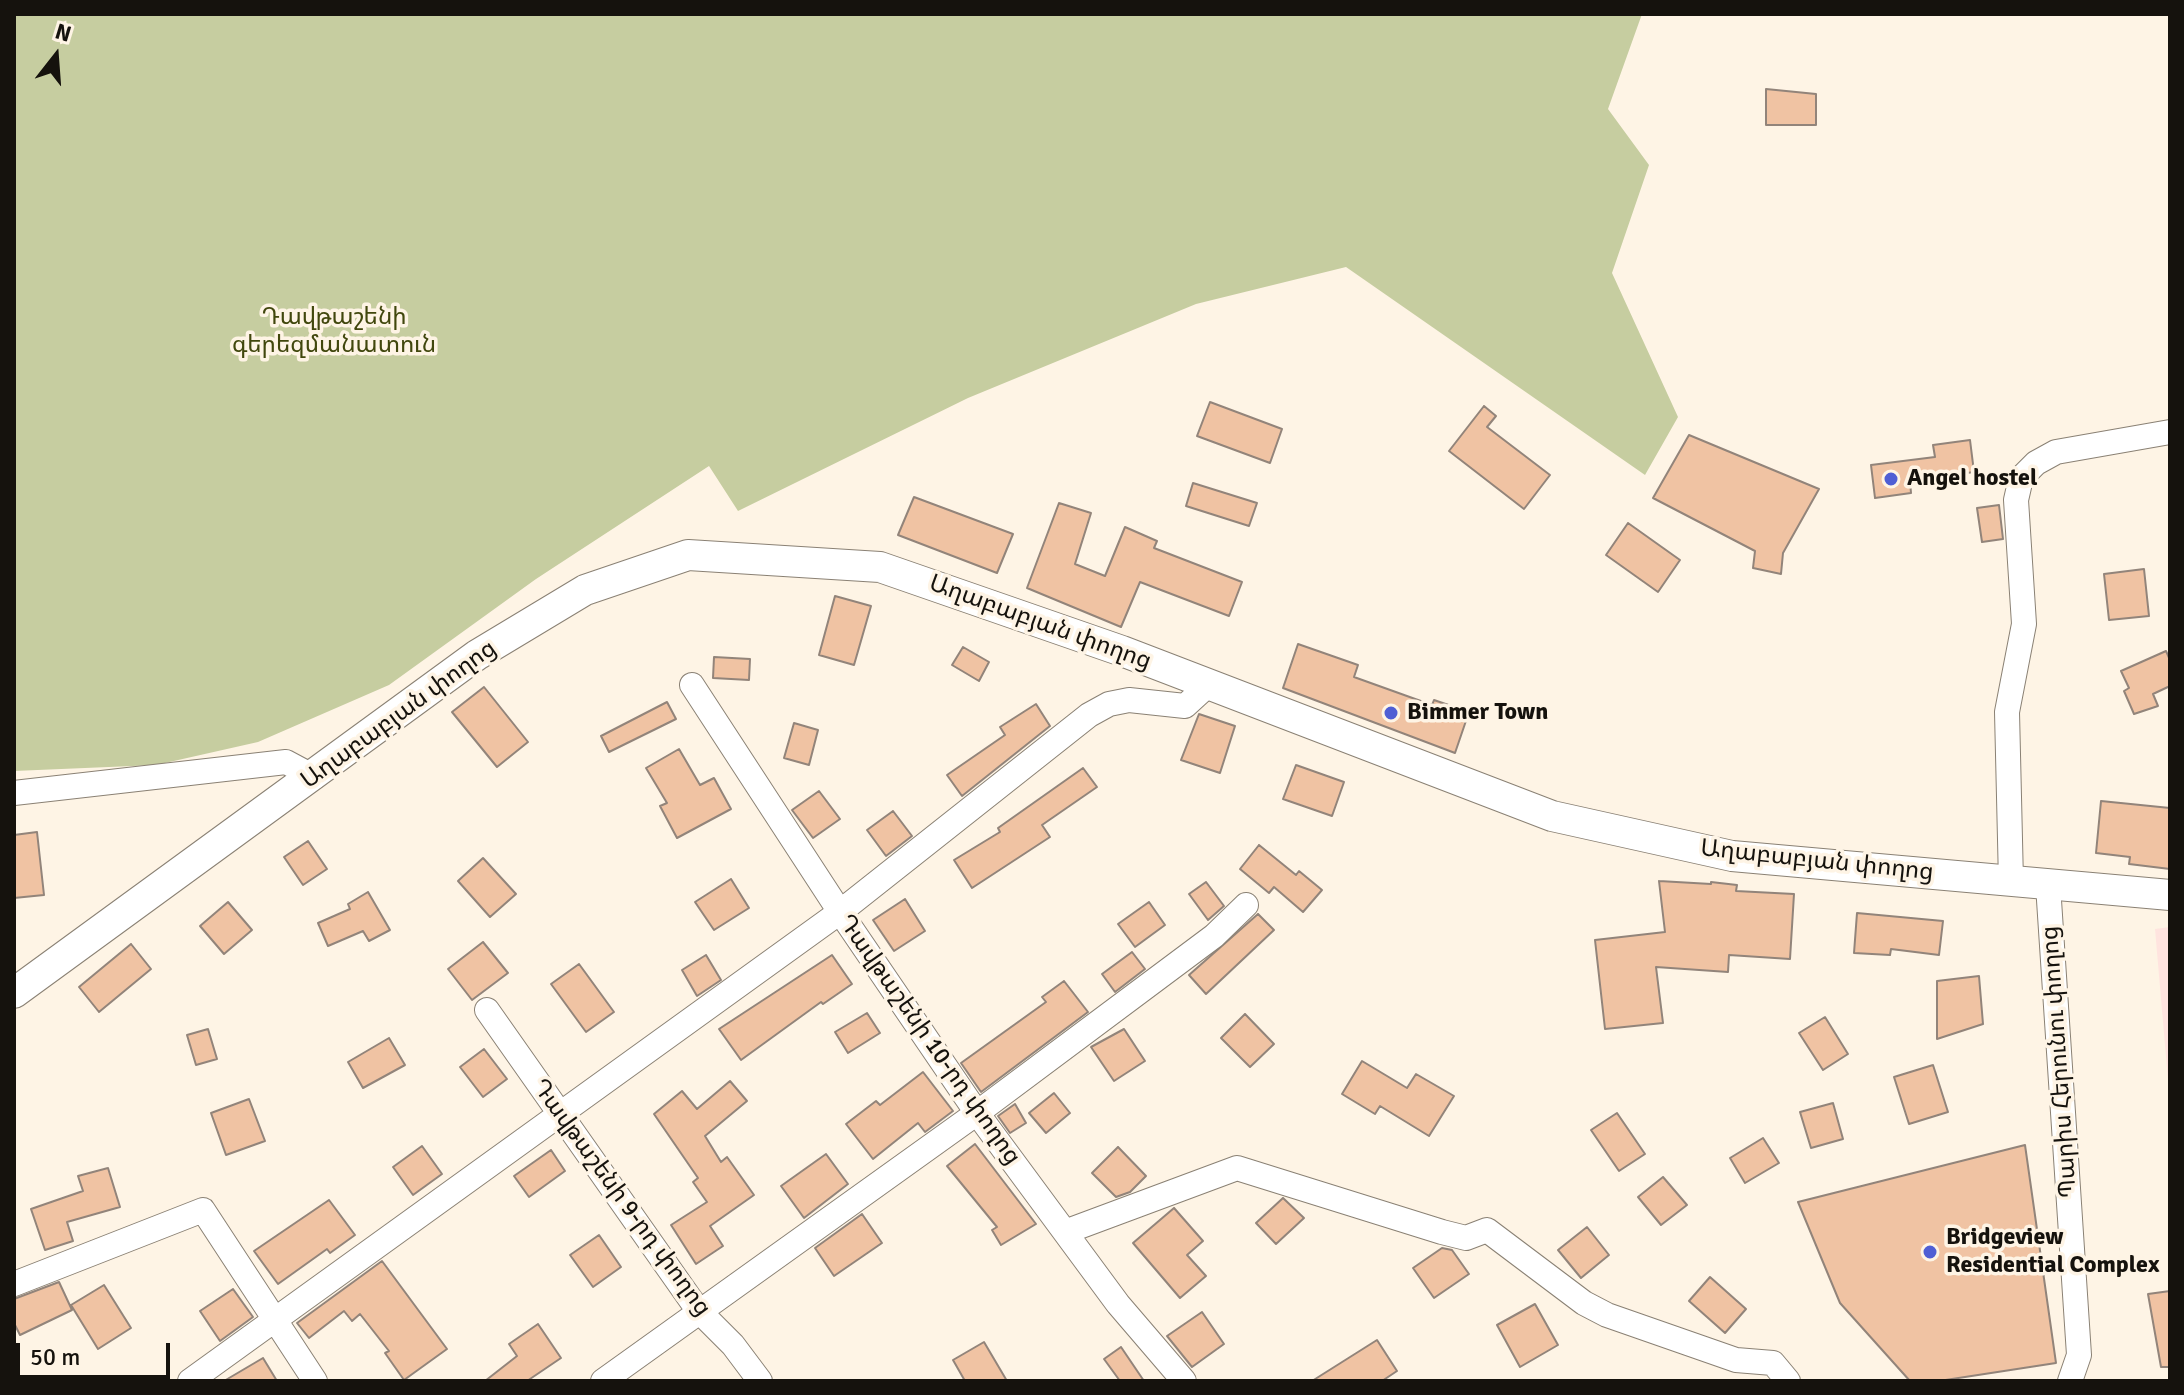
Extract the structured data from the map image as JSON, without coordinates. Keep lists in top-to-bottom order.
{
  "streets": {
    "street": [
      "Աղաբաբյան փողոց",
      "Դավթաշենի 10-րդ փողոց",
      "Պարիս Հերունու փողոց",
      "Դավթաշենի 9-րդ փողոց"
    ]
  },
  "crossings": [
    ["Աղաբաբյան փողոց", "Պարիս Հերունու փողոց"]
  ],
  "parks": ["Դավթաշենի գերեզմանատուն"],
  "places": ["Angel hostel", "Bimmer Town", "Bridgeview Residential Complex"],
  "scale_bar": "50 m",
  "north": "top"
}
